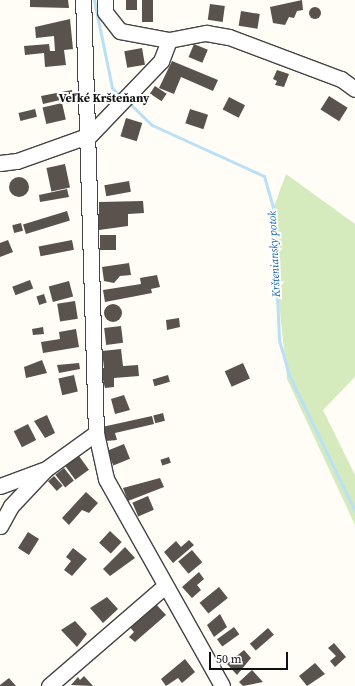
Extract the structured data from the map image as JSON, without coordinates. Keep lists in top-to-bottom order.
{
  "districts": ["Veľké Kršteňany"],
  "water": ["Kršteniansky potok"],
  "scale_bar": "50 m"
}
